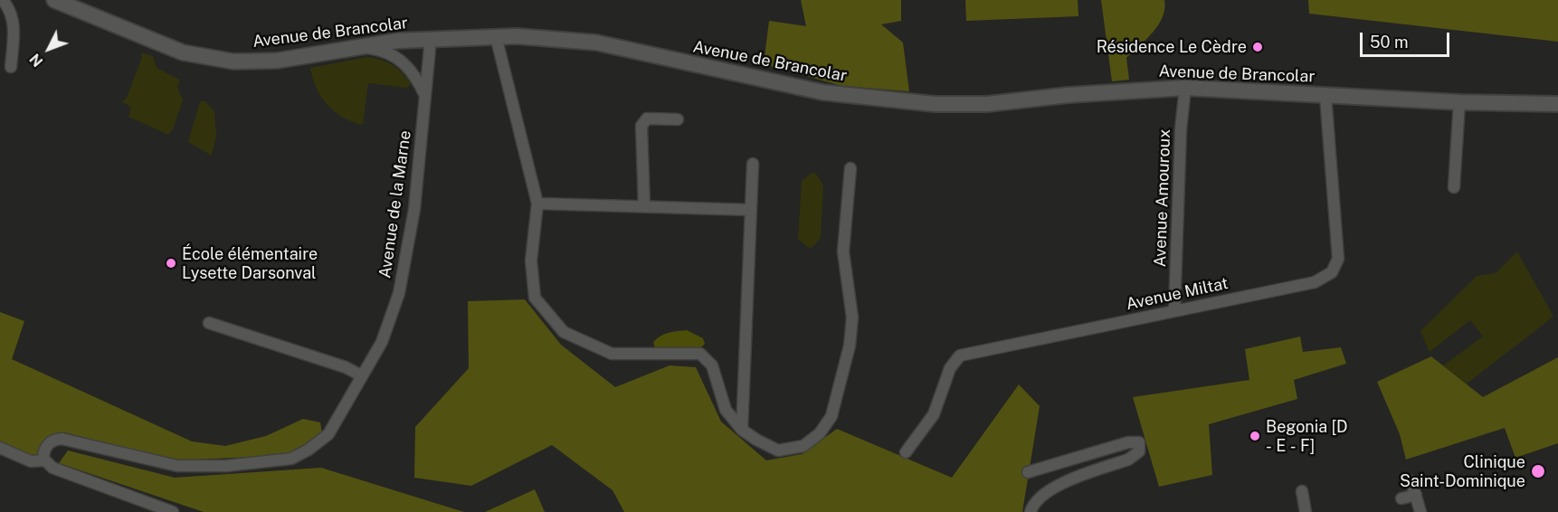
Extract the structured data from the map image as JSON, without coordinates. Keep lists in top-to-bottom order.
{
  "streets": {
    "street": [
      "Avenue de Brancolar",
      "Avenue Amouroux",
      "Avenue de la Marne",
      "Avenue Miltat"
    ]
  },
  "crossings": [
    ["Avenue de Brancolar", "Avenue Amouroux"],
    ["Avenue de Brancolar", "Avenue de la Marne"],
    ["Avenue de Brancolar", "Avenue Miltat"],
    ["Avenue Amouroux", "Avenue Miltat"]
  ],
  "places": [
    "Résidence Le Cèdre",
    "École élémentaire Lysette Darsonval",
    "Begonia [D - E - F]",
    "Clinique Saint-Dominique"
  ],
  "scale_bar": "50 m",
  "north": "bottom left"
}
